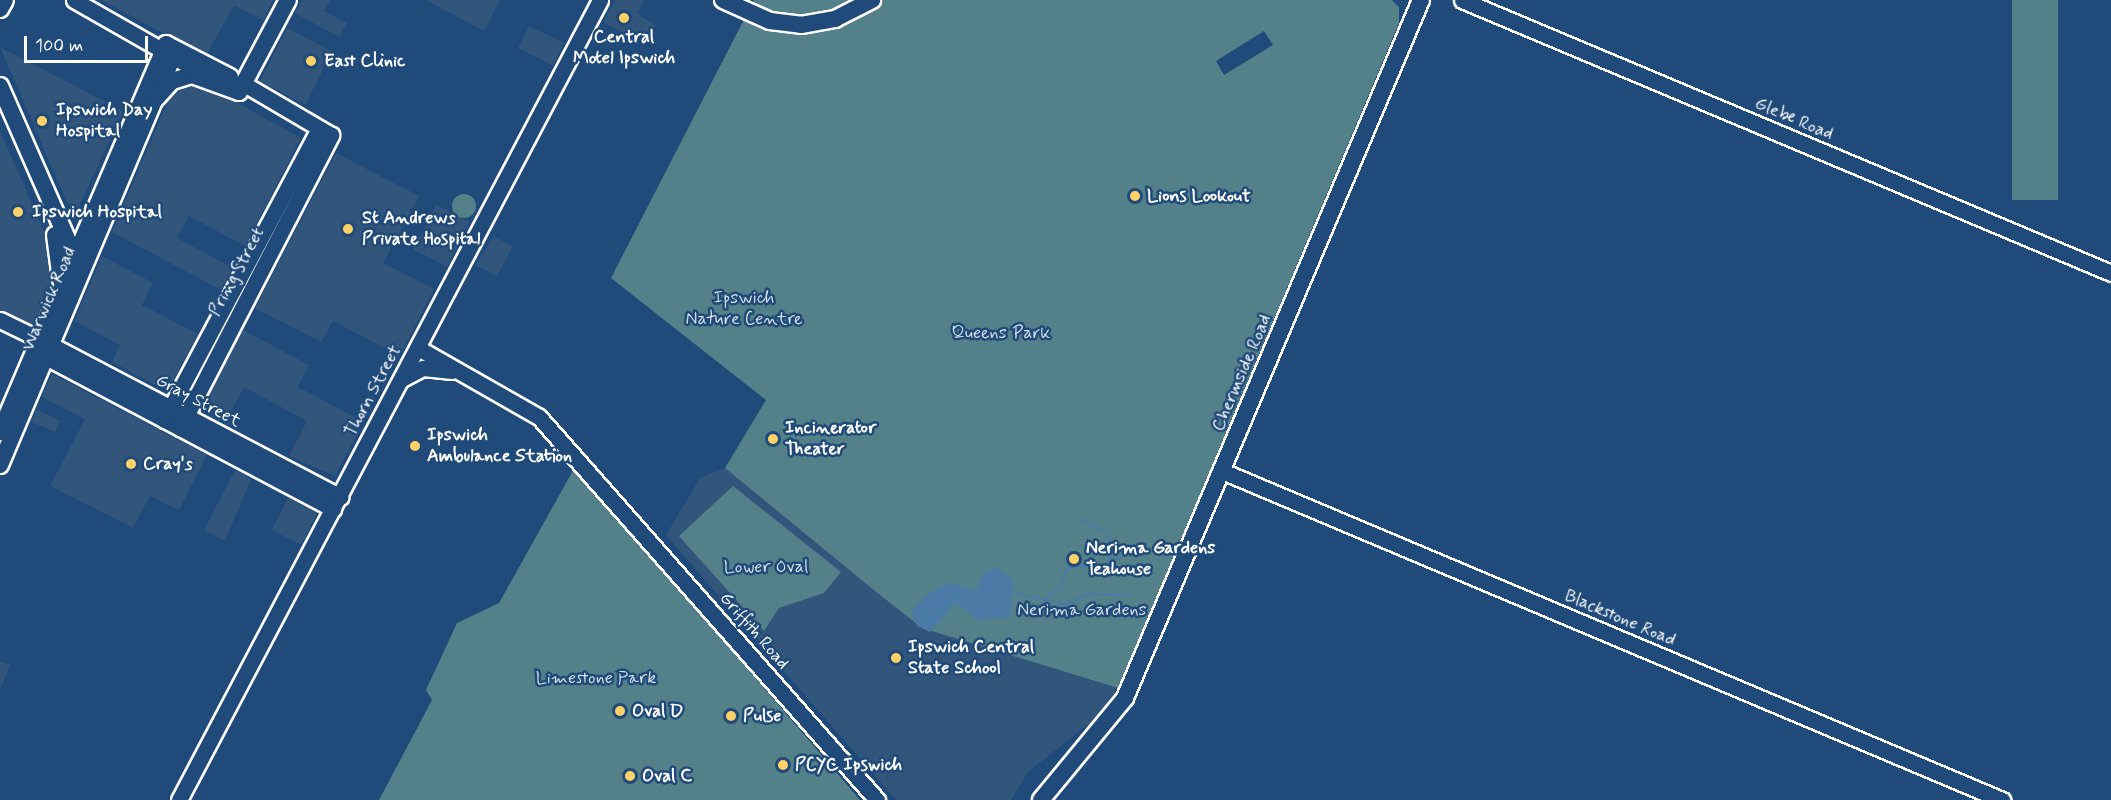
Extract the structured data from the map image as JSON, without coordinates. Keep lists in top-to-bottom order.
{
  "streets": {
    "main road": ["Warwick Road", "Chermside Road"],
    "street": [
      "Glebe Road",
      "Pring Street",
      "Thorn Street",
      "Gray Street",
      "Blackstone Road",
      "Griffith Road"
    ]
  },
  "crossings": [
    ["Pring Street", "Gray Street"],
    ["Warwick Road", "Gray Street"],
    ["Chermside Road", "Blackstone Road"],
    ["Thorn Street", "Gray Street"],
    ["Thorn Street", "Griffith Road"]
  ],
  "parks": [
    "Ipswich Nature Centre",
    "Queens Park",
    "Lower Oval",
    "Nerima Gardens",
    "Limestone Park"
  ],
  "places": [
    "Central Motel Ipswich",
    "East Clinic",
    "Ipswich Day Hospital",
    "Lions Lookout",
    "Ipswich Hospital",
    "St Andrews Private Hospital",
    "Incinerator Theater",
    "Ipswich Ambulance Station",
    "Cray's",
    "Nerima Gardens Teahouse",
    "Ipswich Central State School",
    "Oval D",
    "Pulse",
    "PCYC Ipswich",
    "Oval C"
  ],
  "scale_bar": "100 m"
}
